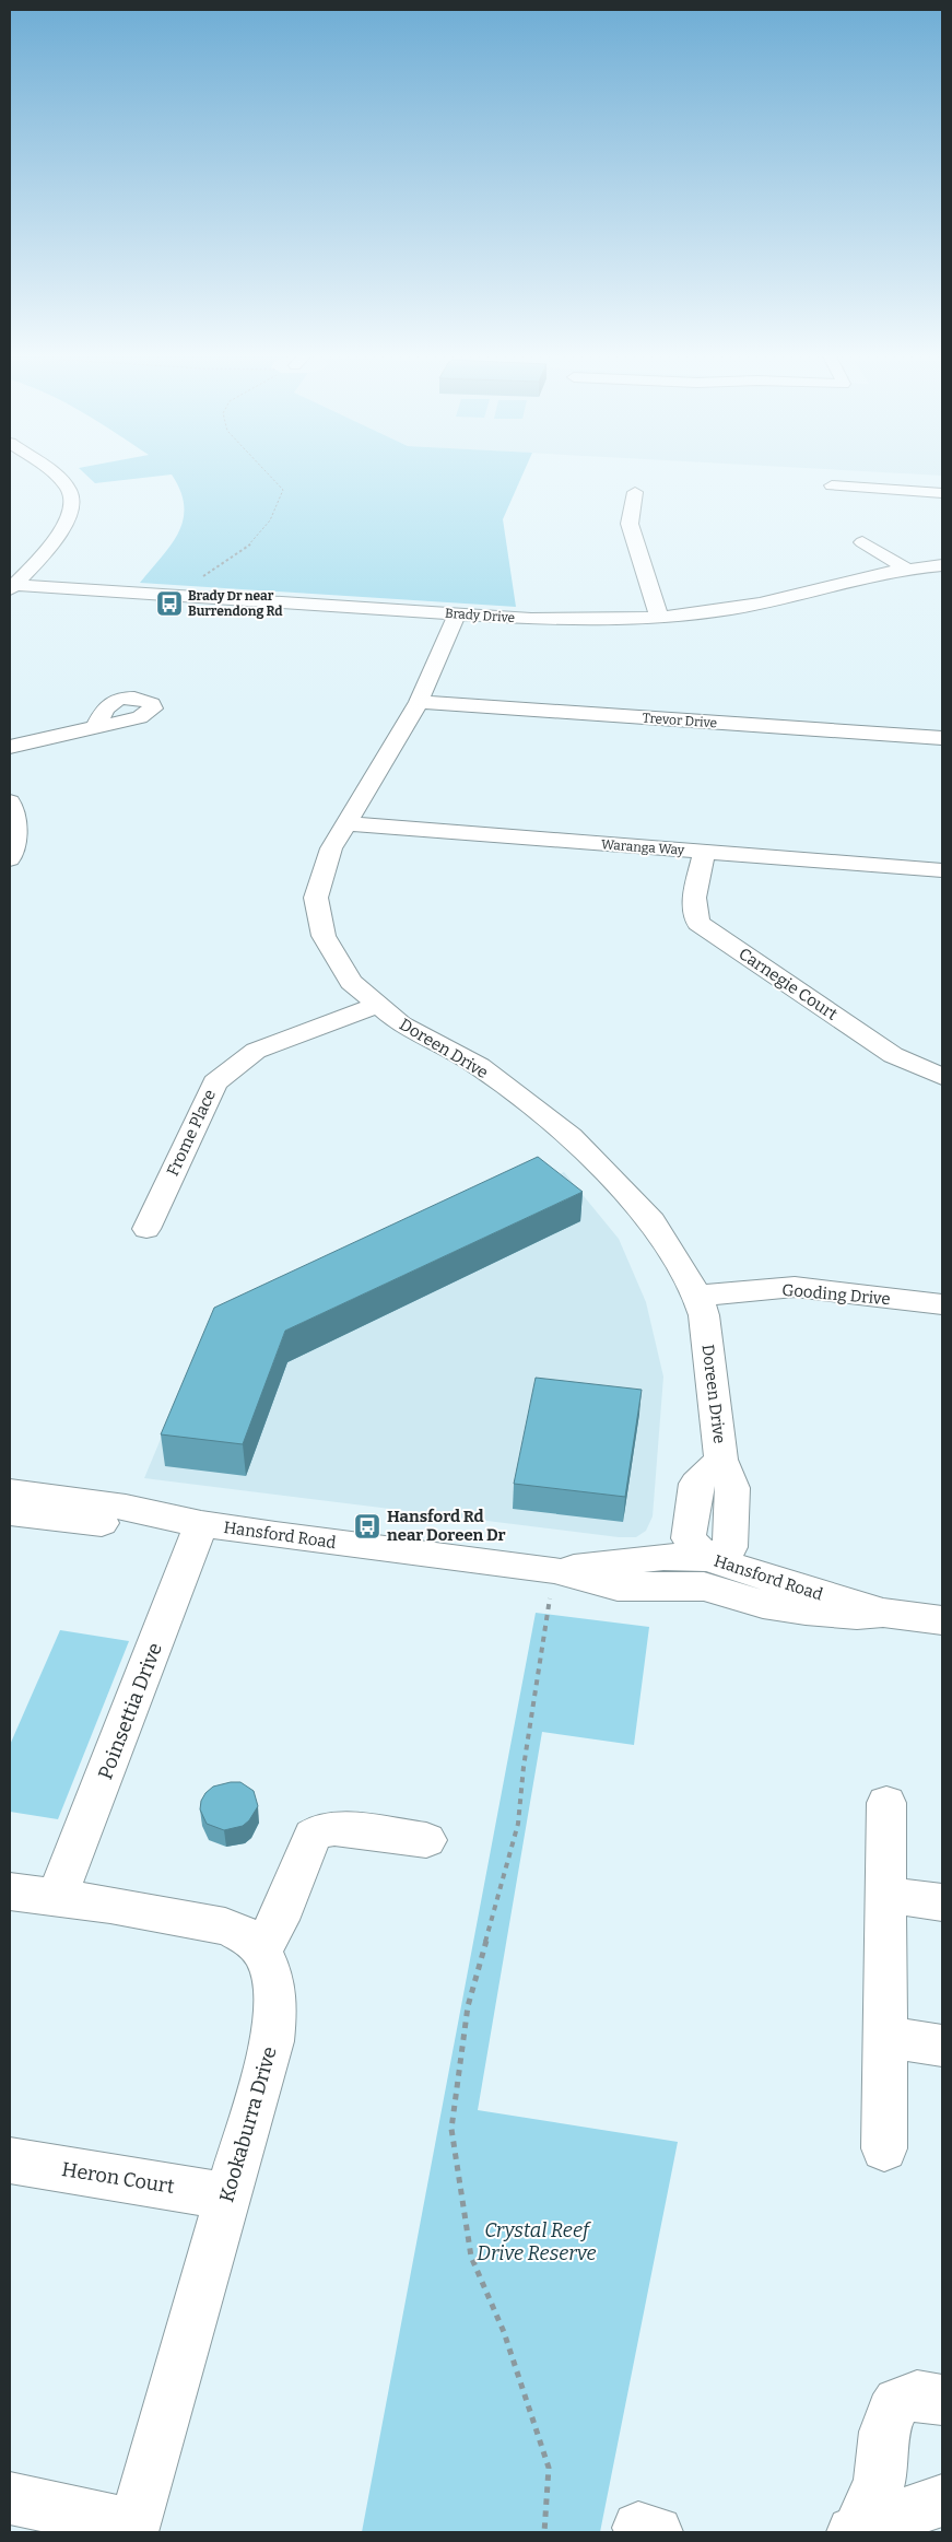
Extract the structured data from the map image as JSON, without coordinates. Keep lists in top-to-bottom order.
{
  "streets": {
    "street": [
      "Brady Drive",
      "Trevor Drive",
      "Waranga Way",
      "Carnegie Court",
      "Doreen Drive",
      "Frome Place",
      "Gooding Drive",
      "Hansford Road",
      "Poinsettia Drive",
      "Kookaburra Drive",
      "Heron Court"
    ]
  },
  "crossings": [
    ["Brady Drive", "Doreen Drive"],
    ["Trevor Drive", "Doreen Drive"],
    ["Waranga Way", "Carnegie Court"],
    ["Waranga Way", "Doreen Drive"],
    ["Doreen Drive", "Frome Place"],
    ["Doreen Drive", "Gooding Drive"],
    ["Doreen Drive", "Hansford Road"],
    ["Hansford Road", "Poinsettia Drive"],
    ["Kookaburra Drive", "Heron Court"]
  ],
  "parks": ["Crystal Reef Drive Reserve"],
  "places": {
    "bus stop": ["Brady Dr near Burrendong Rd", "Hansford Rd near Doreen Dr"]
  }
}
